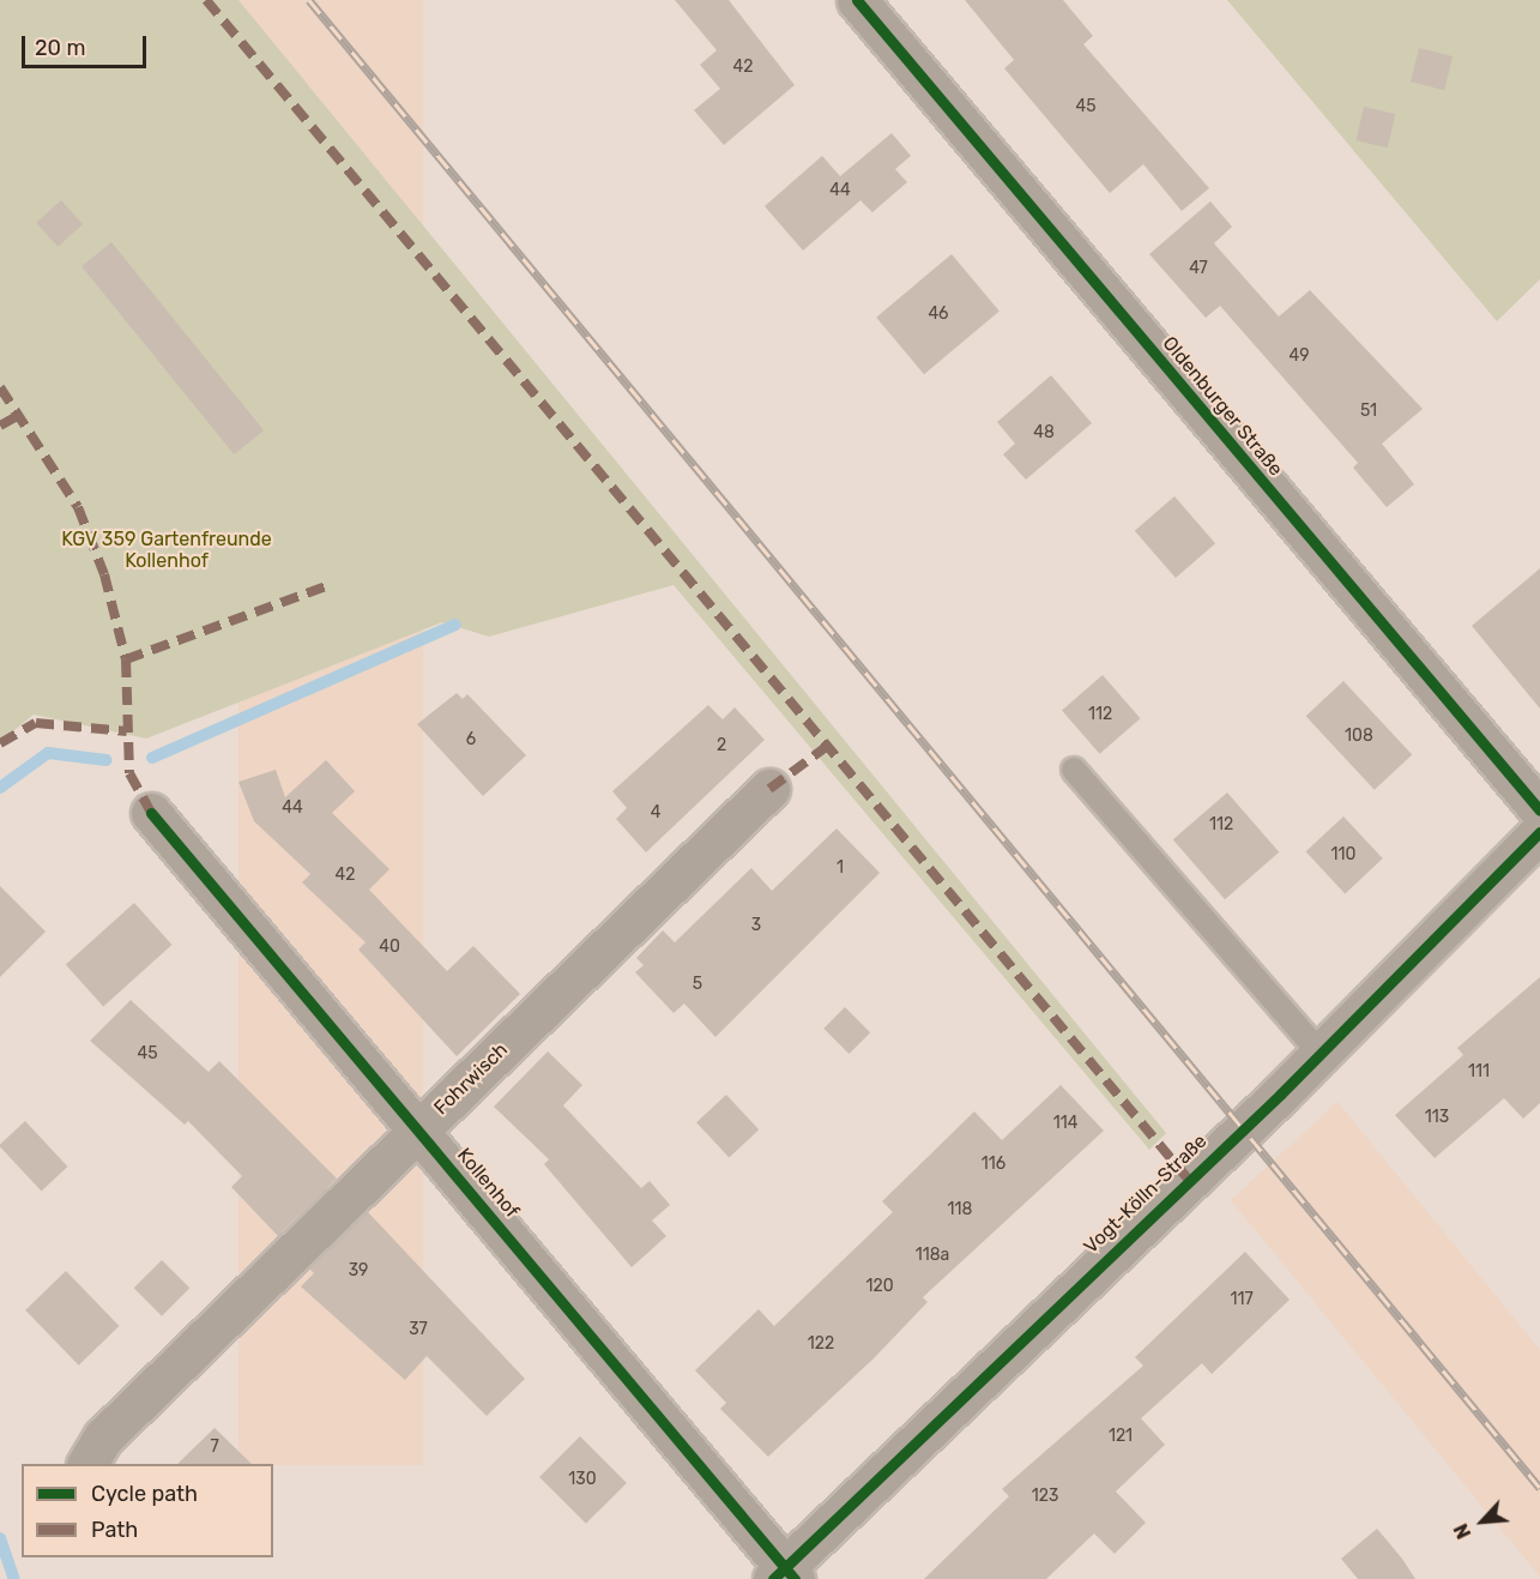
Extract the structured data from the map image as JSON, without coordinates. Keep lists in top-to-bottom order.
{
  "streets": {
    "street": [
      "Oldenburger Straße",
      "Fohrwisch",
      "Kollenhof",
      "Vogt-Kölln-Straße"
    ]
  },
  "crossings": [
    ["Fohrwisch", "Kollenhof"],
    ["Kollenhof", "Vogt-Kölln-Straße"]
  ],
  "parks": ["KGV 359 Gartenfreunde Kollenhof"],
  "house_numbers": [
    "42",
    "45",
    "44",
    "47",
    "46",
    "49",
    "51",
    "48",
    "112",
    "108",
    "6",
    "2",
    "44",
    "4",
    "112",
    "110",
    "1",
    "42",
    "3",
    "40",
    "5",
    "45",
    "111",
    "113",
    "114",
    "116",
    "118",
    "118a",
    "39",
    "120",
    "117",
    "37",
    "122",
    "121",
    "7",
    "130",
    "123"
  ],
  "legend": ["Cycle path", "Path"],
  "scale_bar": "20 m",
  "north": "bottom left"
}
